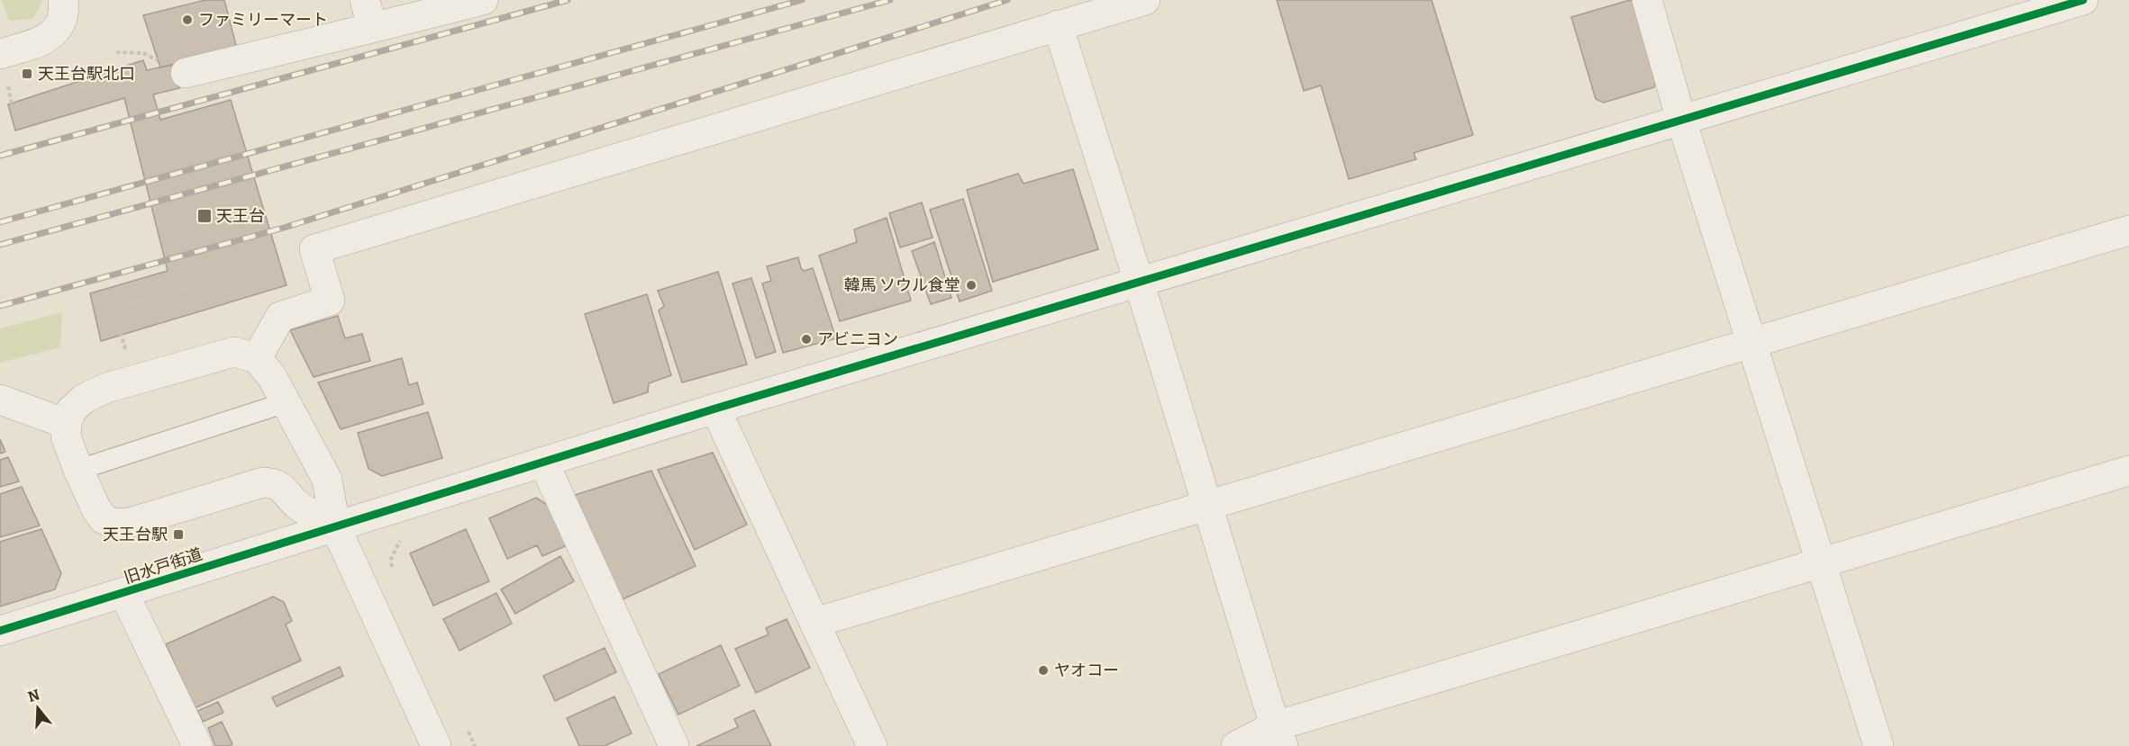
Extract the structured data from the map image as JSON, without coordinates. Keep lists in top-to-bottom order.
{
  "streets": {
    "street": ["旧水戸街道"]
  },
  "places": {
    "other": [
      "ファミリーマート",
      "韓馬 ソウル食堂",
      "アビニヨン",
      "ヤオコー"
    ],
    "transit": ["天王台駅北口", "天王台", "天王台駅"]
  },
  "north": "top"
}
